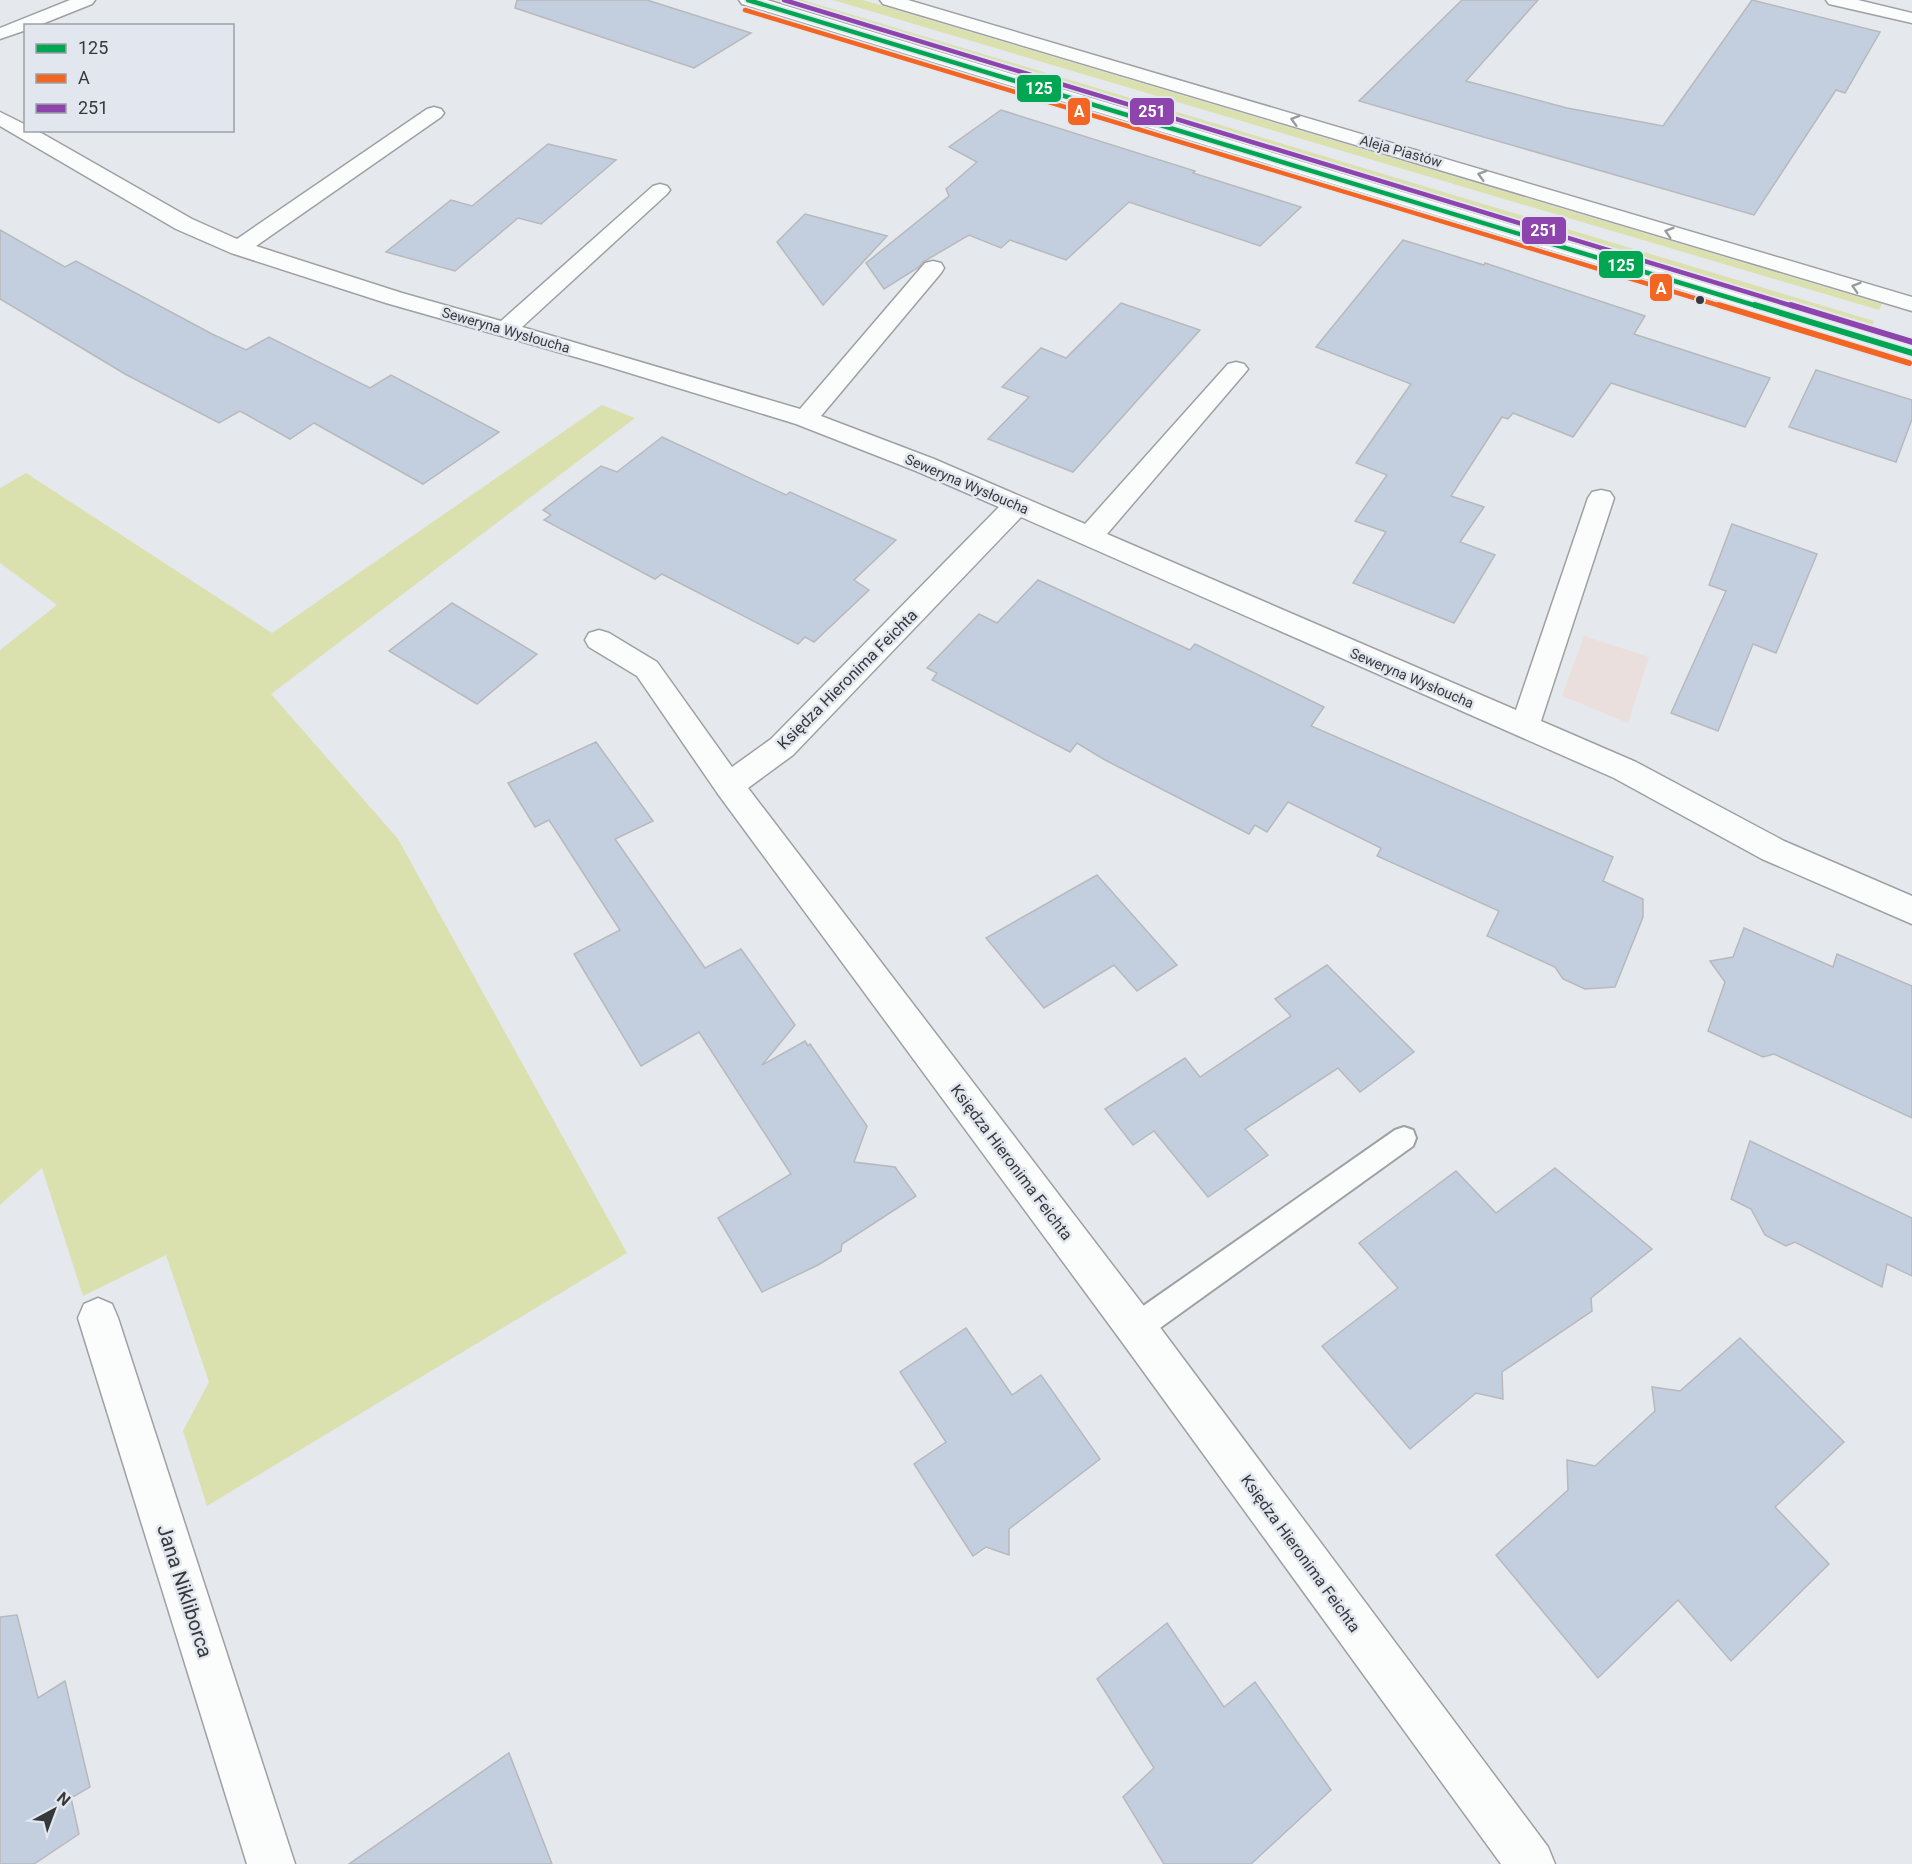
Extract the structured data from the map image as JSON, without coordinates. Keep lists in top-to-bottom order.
{
  "streets": {
    "street": [
      "Aleja Piastów",
      "Seweryna Wysłoucha",
      "Księdza Hieronima Feichta",
      "Jana Nikliborca"
    ]
  },
  "crossings": [
    ["Seweryna Wysłoucha", "Księdza Hieronima Feichta"]
  ],
  "lines": ["transit line 125", "transit line 251", "transit line A"],
  "legend": ["125", "A", "251"],
  "north": "top right"
}
